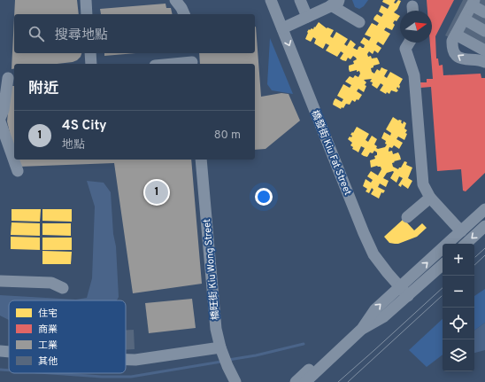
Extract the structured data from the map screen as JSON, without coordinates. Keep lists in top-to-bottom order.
{
  "streets": {
    "street": ["橋發街 Kiu Fat Street", "橋旺街 Kiu Wong Street"]
  },
  "legend": [
    "住宅",
    "商業",
    "工業",
    "其他"
  ],
  "north": "right",
  "page": {
    "search": "搜尋地點",
    "heading": "附近",
    "list": [
      {
        "mark": "1",
        "name": "4S City",
        "note": "地點",
        "value": "80 m"
      }
    ],
    "pins": "1",
    "map_buttons": ["+", "−"]
  }
}
